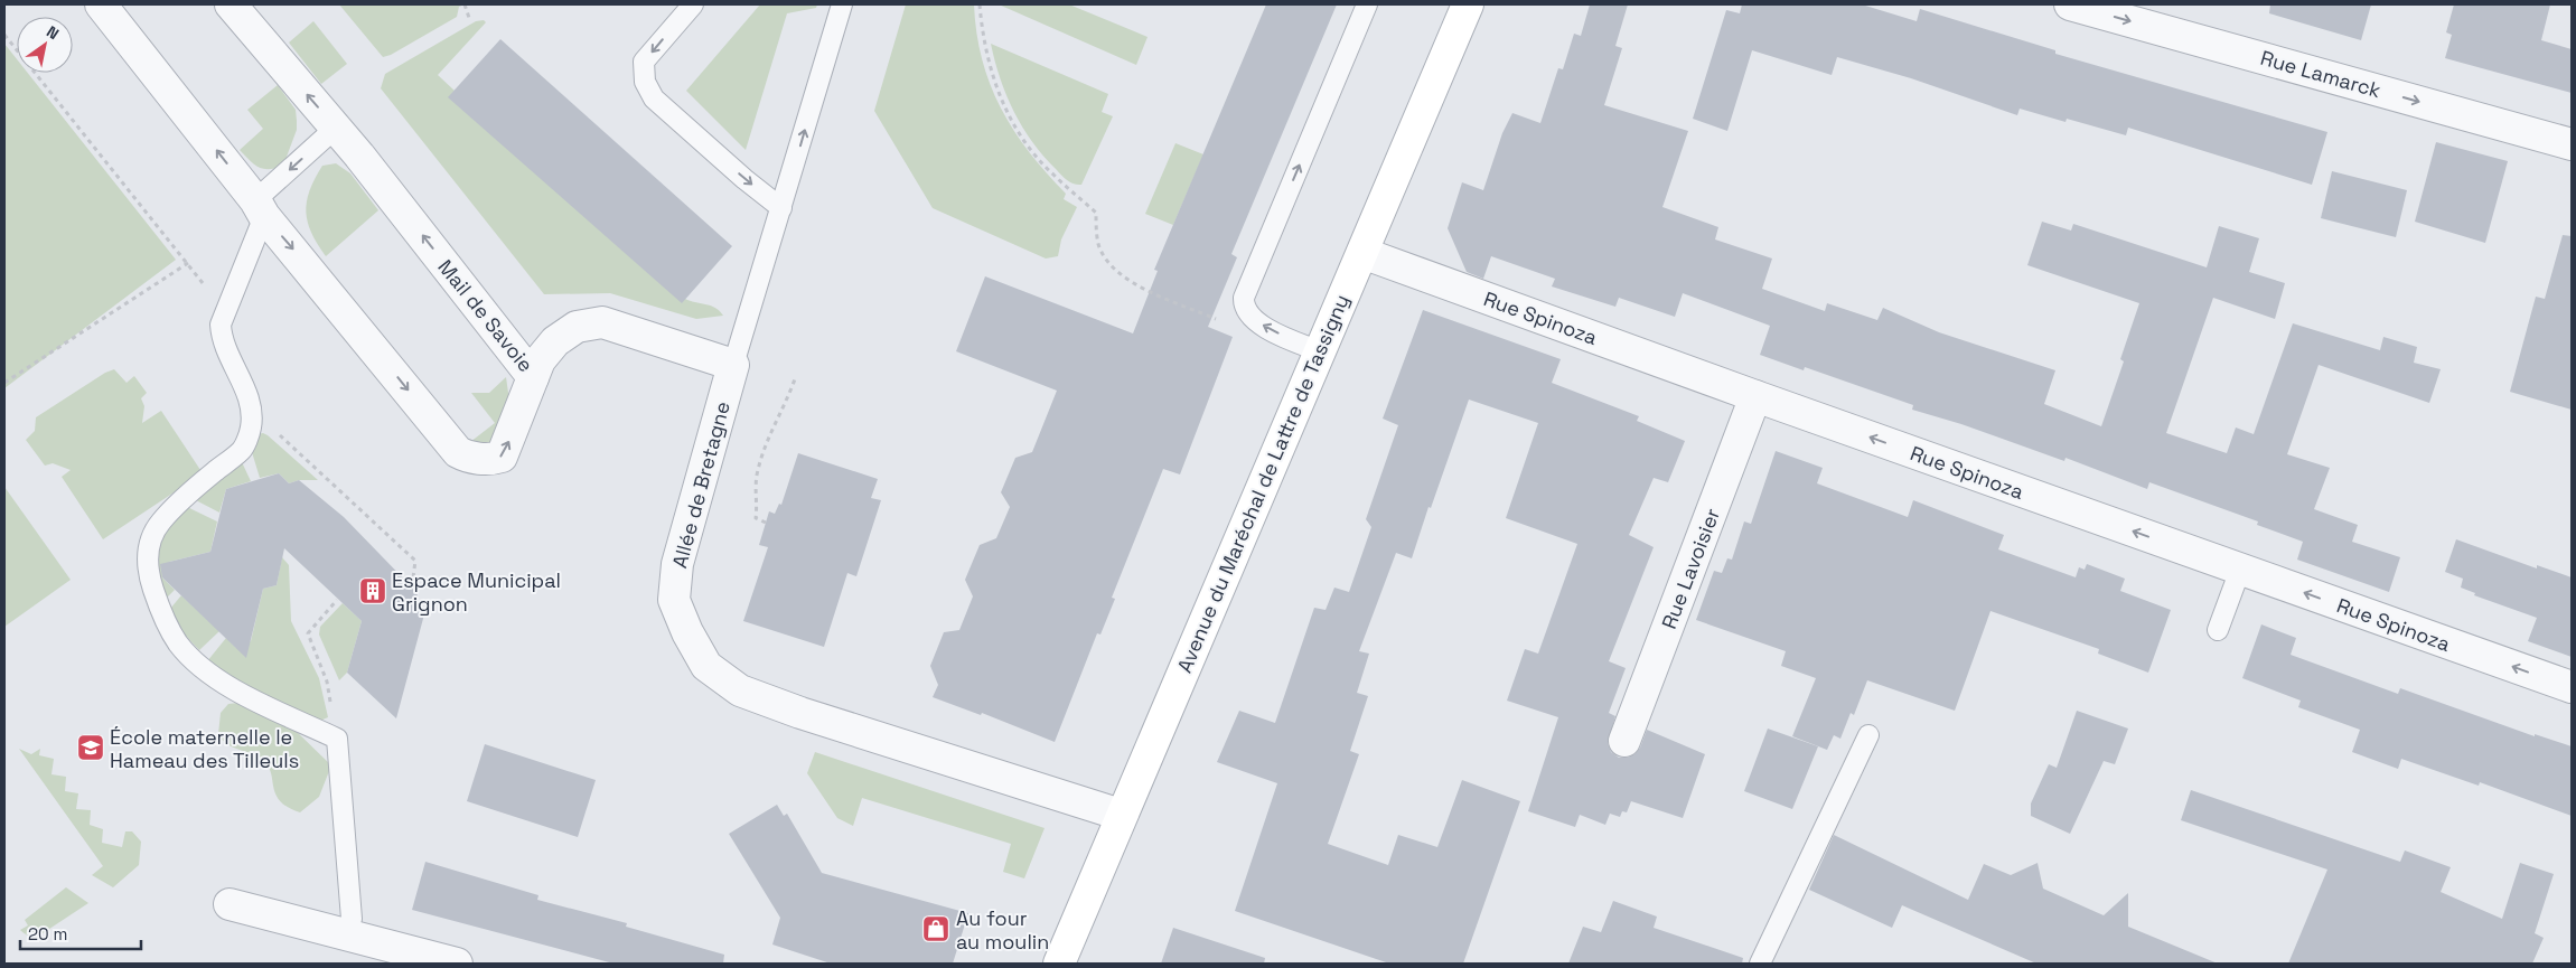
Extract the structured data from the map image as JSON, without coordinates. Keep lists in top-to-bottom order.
{
  "streets": {
    "street": [
      "Rue Lamarck",
      "Mail de Savoie",
      "Rue Spinoza",
      "Avenue du Maréchal de Lattre de Tassigny",
      "Allée de Bretagne",
      "Rue Lavoisier"
    ]
  },
  "crossings": [
    ["Mail de Savoie", "Allée de Bretagne"],
    ["Rue Spinoza", "Avenue du Maréchal de Lattre de Tassigny"],
    ["Rue Spinoza", "Rue Lavoisier"],
    ["Avenue du Maréchal de Lattre de Tassigny", "Allée de Bretagne"]
  ],
  "one_way": ["Rue Lamarck", "Rue Spinoza"],
  "places": {
    "building": ["Espace Municipal Grignon"],
    "school or university": ["École maternelle le Hameau des Tilleuls"],
    "shop": ["Au four au moulin"]
  },
  "scale_bar": "20 m",
  "north": "top right"
}
